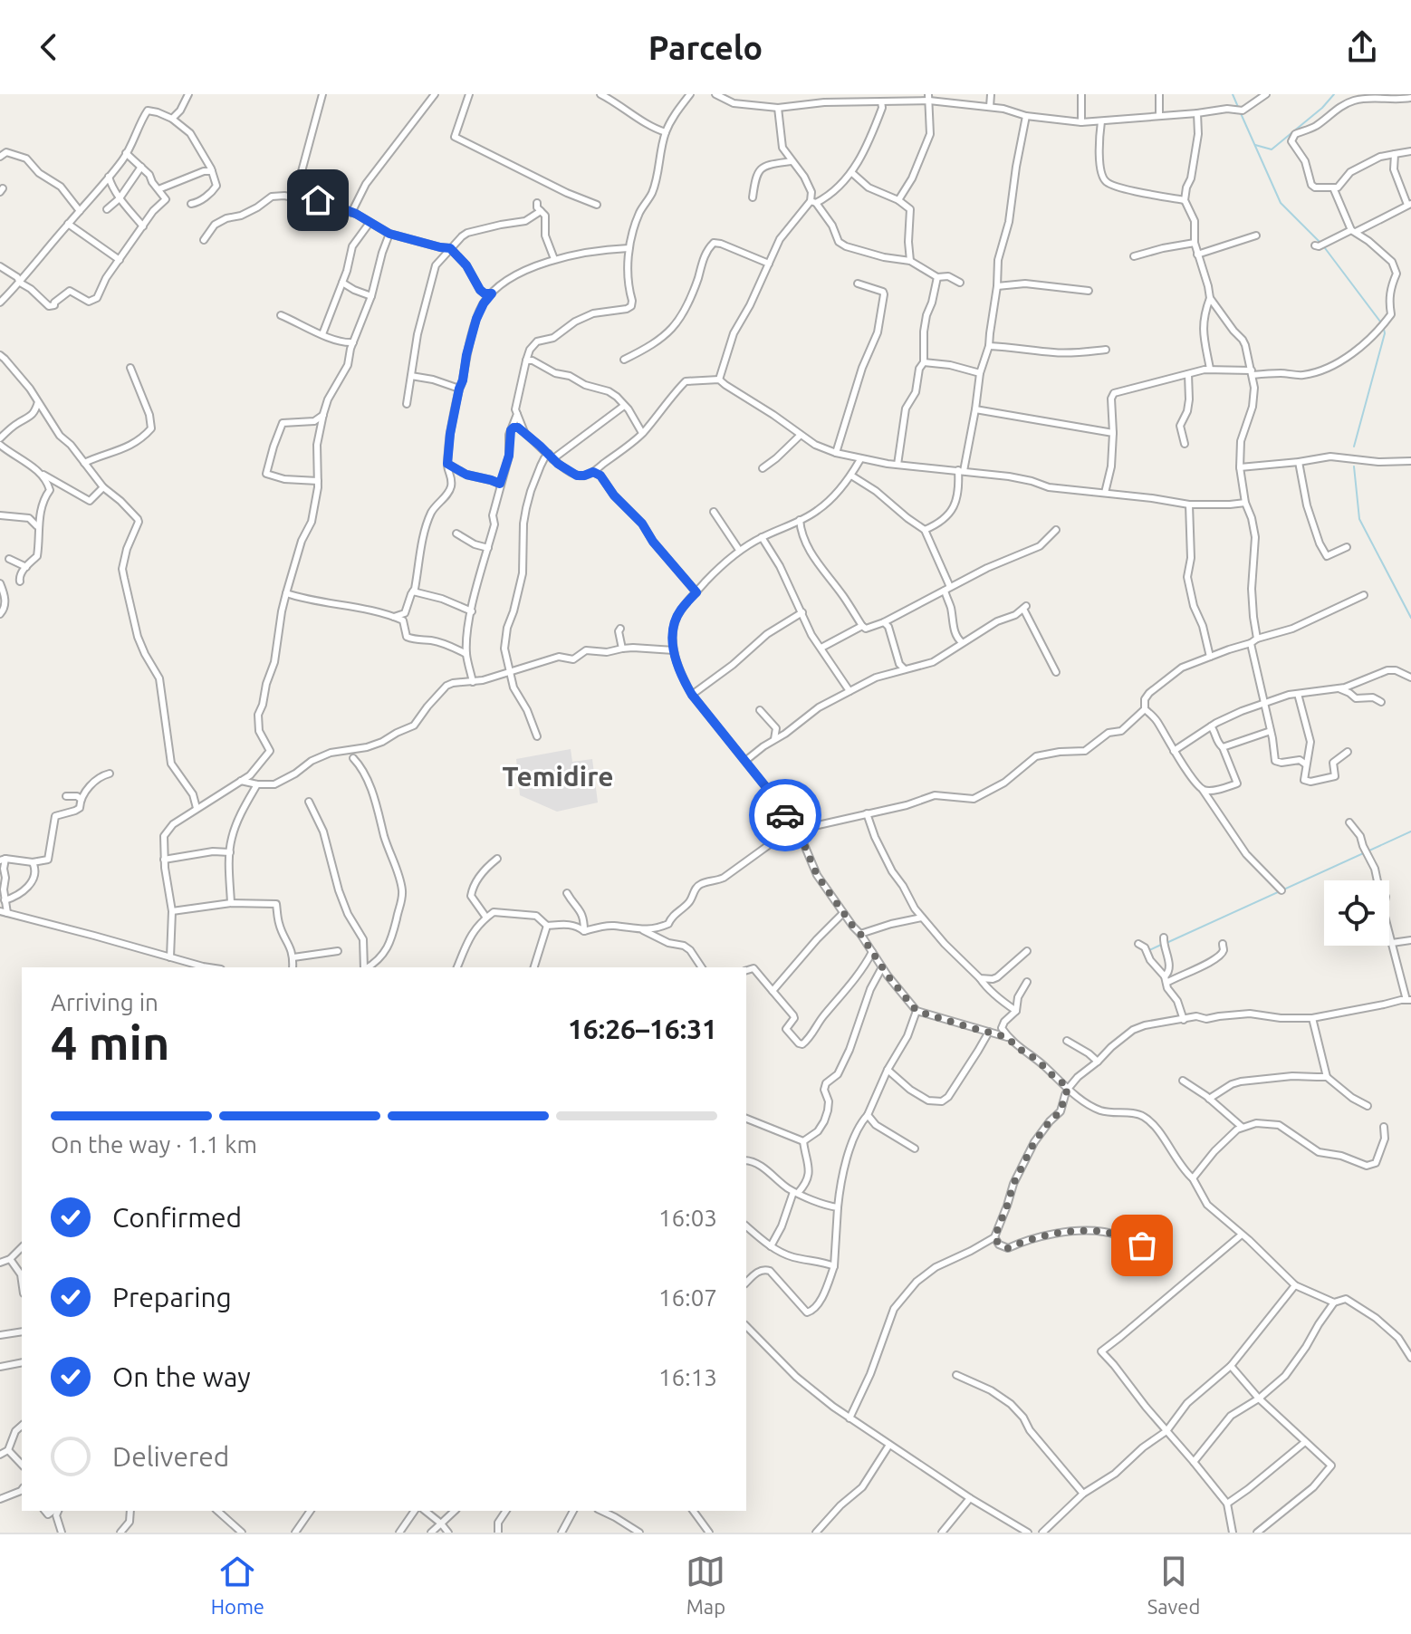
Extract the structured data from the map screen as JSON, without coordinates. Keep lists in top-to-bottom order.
{
  "districts": ["Temidire"],
  "page": {
    "header": "Parcelo",
    "heading": ["4 min", "Arriving in", "16:26–16:31"],
    "bar": "On the way · 1.1 km",
    "list": [
      ["Confirmed", "16:03"],
      ["Preparing", "16:07"],
      ["On the way", "16:13"],
      "Delivered"
    ],
    "tabs": ["Home", "Map", "Saved"]
  }
}
